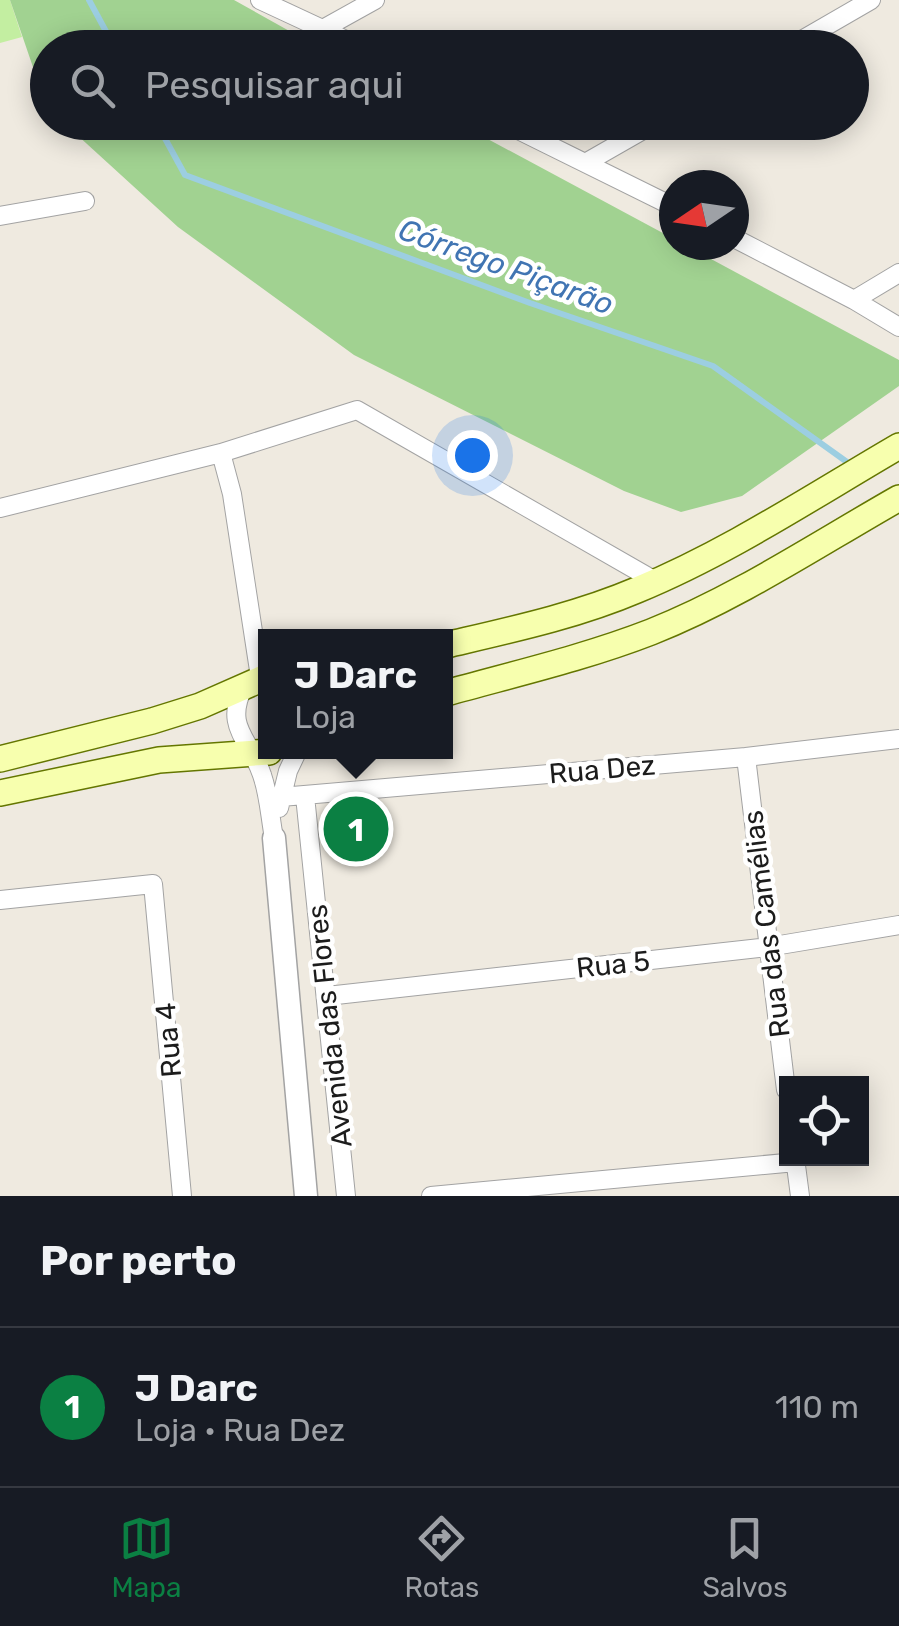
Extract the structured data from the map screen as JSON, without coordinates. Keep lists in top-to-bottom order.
{
  "streets": {
    "street": [
      "Rua Dez",
      "Rua das Camélias",
      "Rua 5",
      "Avenida das Flores",
      "Rua 4"
    ]
  },
  "crossings": [
    ["Rua Dez", "Rua das Camélias"],
    ["Rua Dez", "Avenida das Flores"],
    ["Rua das Camélias", "Rua 5"],
    ["Rua 5", "Avenida das Flores"]
  ],
  "water": ["Córrego Piçarão"],
  "north": "left",
  "page": {
    "search": "Pesquisar aqui",
    "popup": ["J Darc", "Loja"],
    "pins": "1",
    "heading": "Por perto",
    "list": [
      {
        "mark": "1",
        "name": "J Darc",
        "note": "Loja · Rua Dez",
        "value": "110 m"
      }
    ],
    "nav": ["Mapa", "Rotas", "Salvos"]
  }
}
